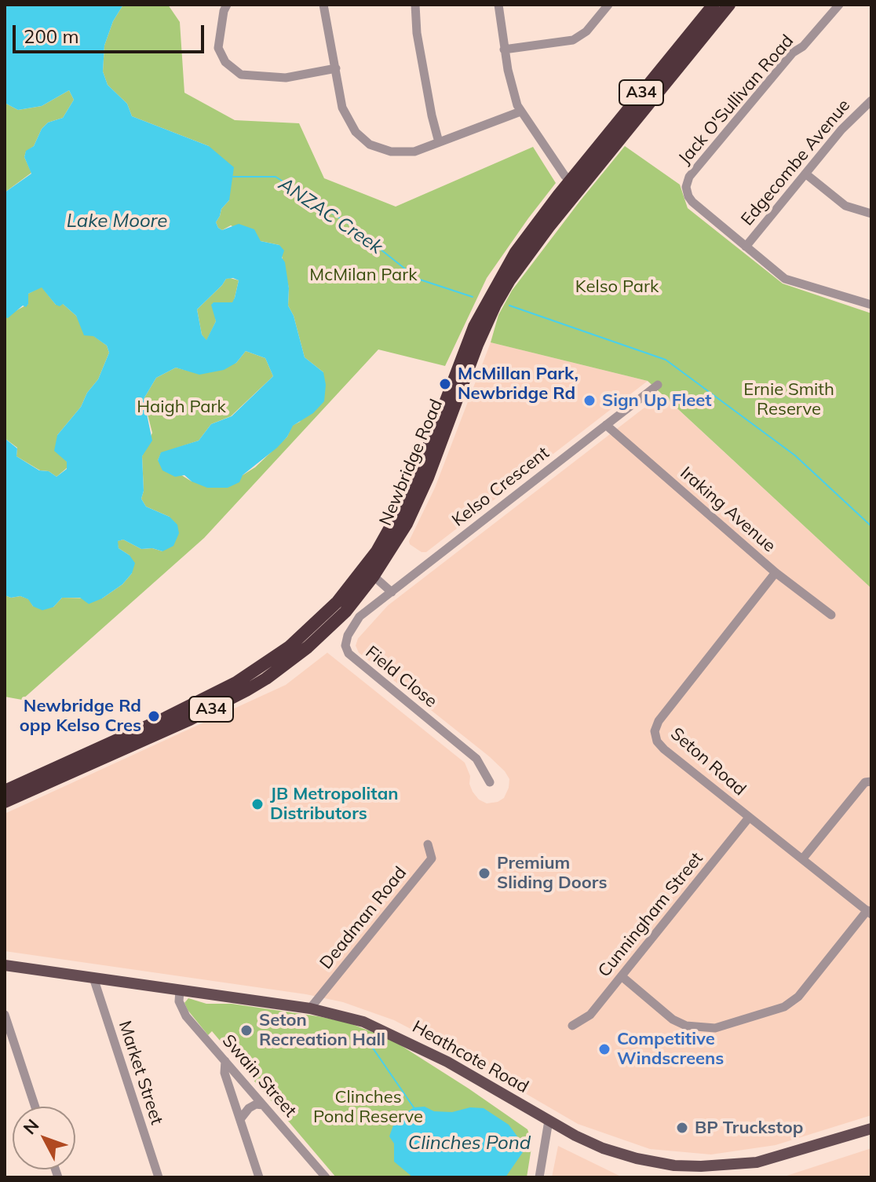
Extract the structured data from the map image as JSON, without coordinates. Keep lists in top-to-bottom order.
{
  "streets": {
    "highway": ["A34", "Newbridge Road"],
    "main road": ["Heathcote Road"],
    "street": [
      "Jack O'Sullivan Road",
      "Edgecombe Avenue",
      "Kelso Crescent",
      "Iraking Avenue",
      "Field Close",
      "Seton Road",
      "Cunningham Street",
      "Deadman Road",
      "Market Street",
      "Swain Street"
    ]
  },
  "crossings": [
    ["Jack O'Sullivan Road", "Edgecombe Avenue"],
    ["Kelso Crescent", "Iraking Avenue"],
    ["Kelso Crescent", "Field Close"],
    ["Iraking Avenue", "Seton Road"],
    ["Seton Road", "Cunningham Street"],
    ["Deadman Road", "Heathcote Road"],
    ["Heathcote Road", "Market Street"],
    ["Heathcote Road", "Swain Street"]
  ],
  "water": ["ANZAC Creek", "Lake Moore", "Clinches Pond"],
  "parks": [
    "McMilan Park",
    "Kelso Park",
    "Ernie Smith Reserve",
    "Haigh Park",
    "Clinches Pond Reserve"
  ],
  "places": [
    "McMillan Park, Newbridge Rd",
    "Sign Up Fleet",
    "Newbridge Rd opp Kelso Cres",
    "JB Metropolitan Distributors",
    "Premium Sliding Doors",
    "Seton Recreation Hall",
    "Competitive Windscreens",
    "BP Truckstop"
  ],
  "scale_bar": "200 m",
  "north": "top left"
}
